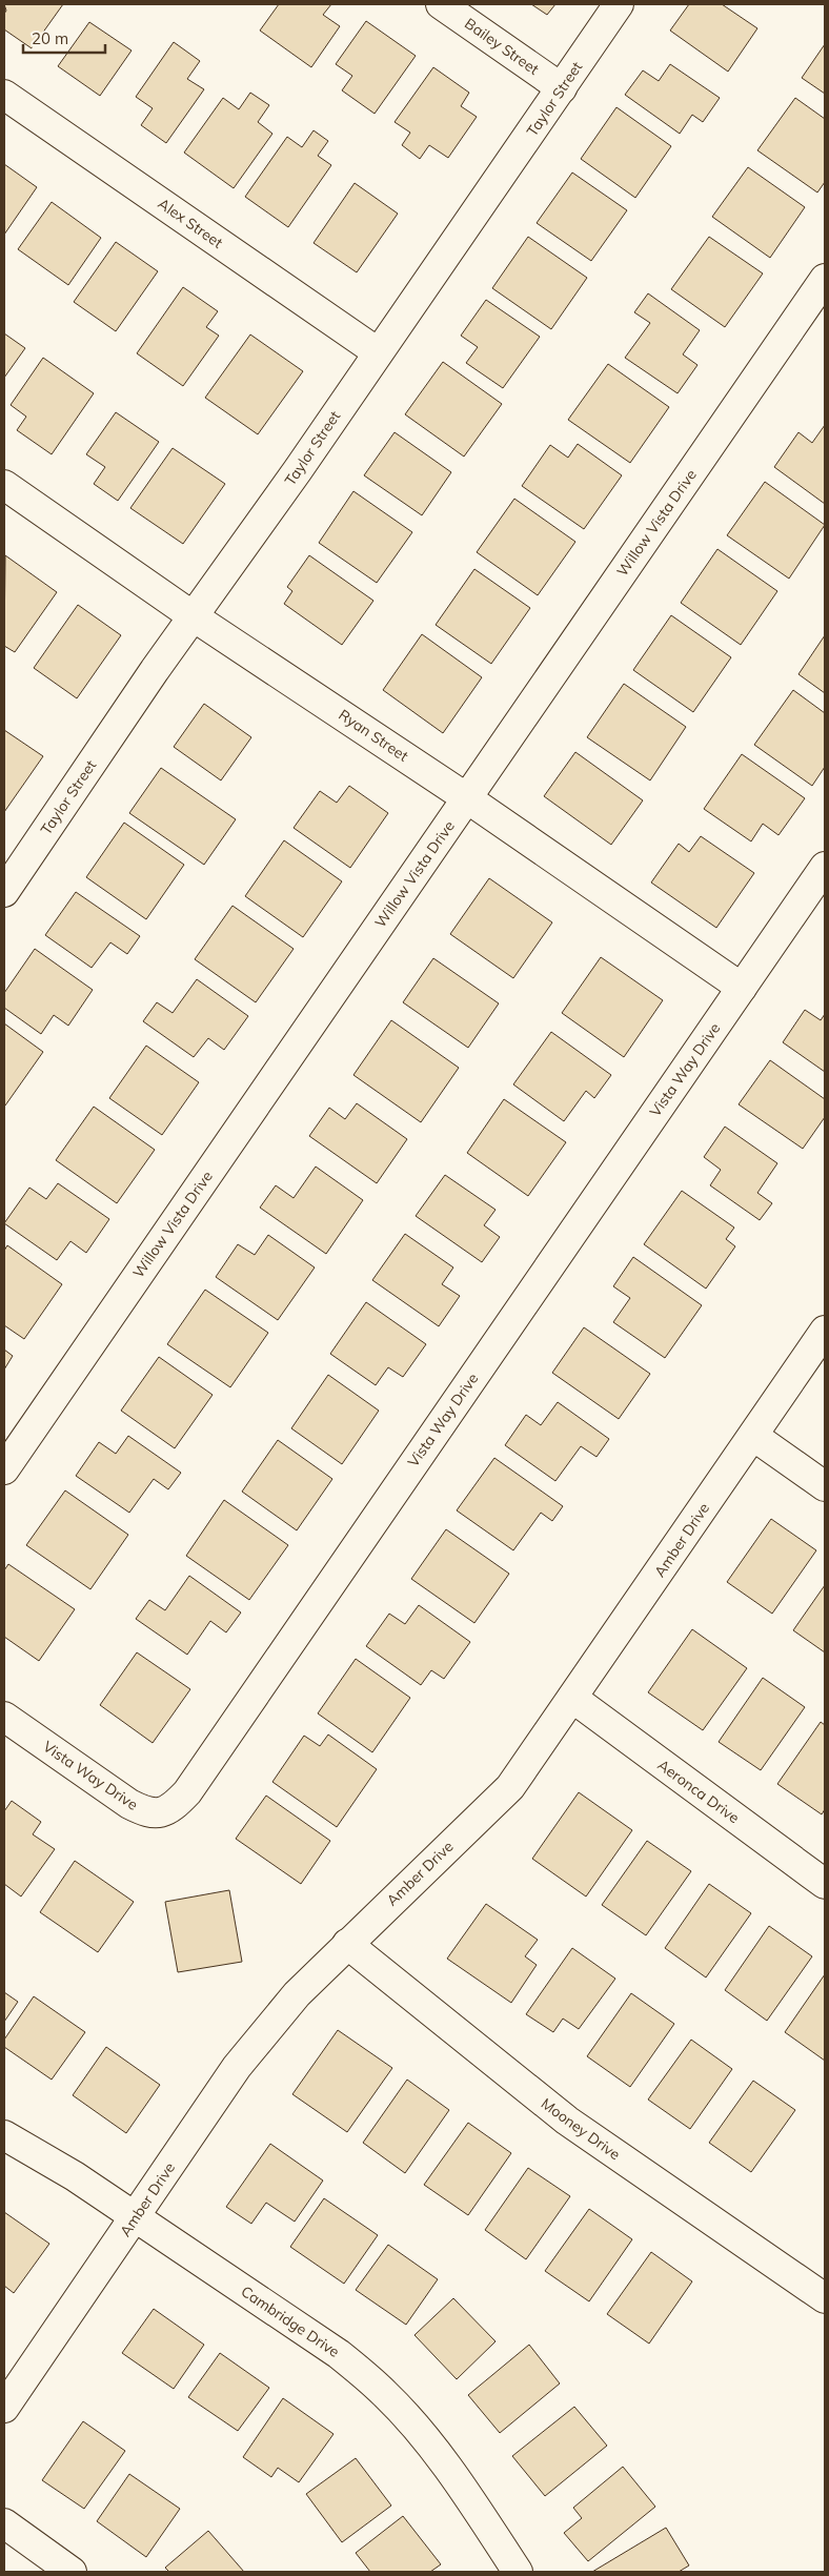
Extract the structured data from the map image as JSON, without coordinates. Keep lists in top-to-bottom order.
{
  "streets": {
    "street": [
      "Bailey Street",
      "Taylor Street",
      "Alex Street",
      "Willow Vista Drive",
      "Ryan Street",
      "Vista Way Drive",
      "Amber Drive",
      "Aeronca Drive",
      "Mooney Drive",
      "Cambridge Drive"
    ]
  },
  "crossings": [
    ["Bailey Street", "Taylor Street"],
    ["Taylor Street", "Alex Street"],
    ["Taylor Street", "Ryan Street"],
    ["Willow Vista Drive", "Ryan Street"],
    ["Ryan Street", "Vista Way Drive"],
    ["Amber Drive", "Aeronca Drive"],
    ["Amber Drive", "Mooney Drive"],
    ["Amber Drive", "Cambridge Drive"]
  ],
  "scale_bar": "20 m"
}
